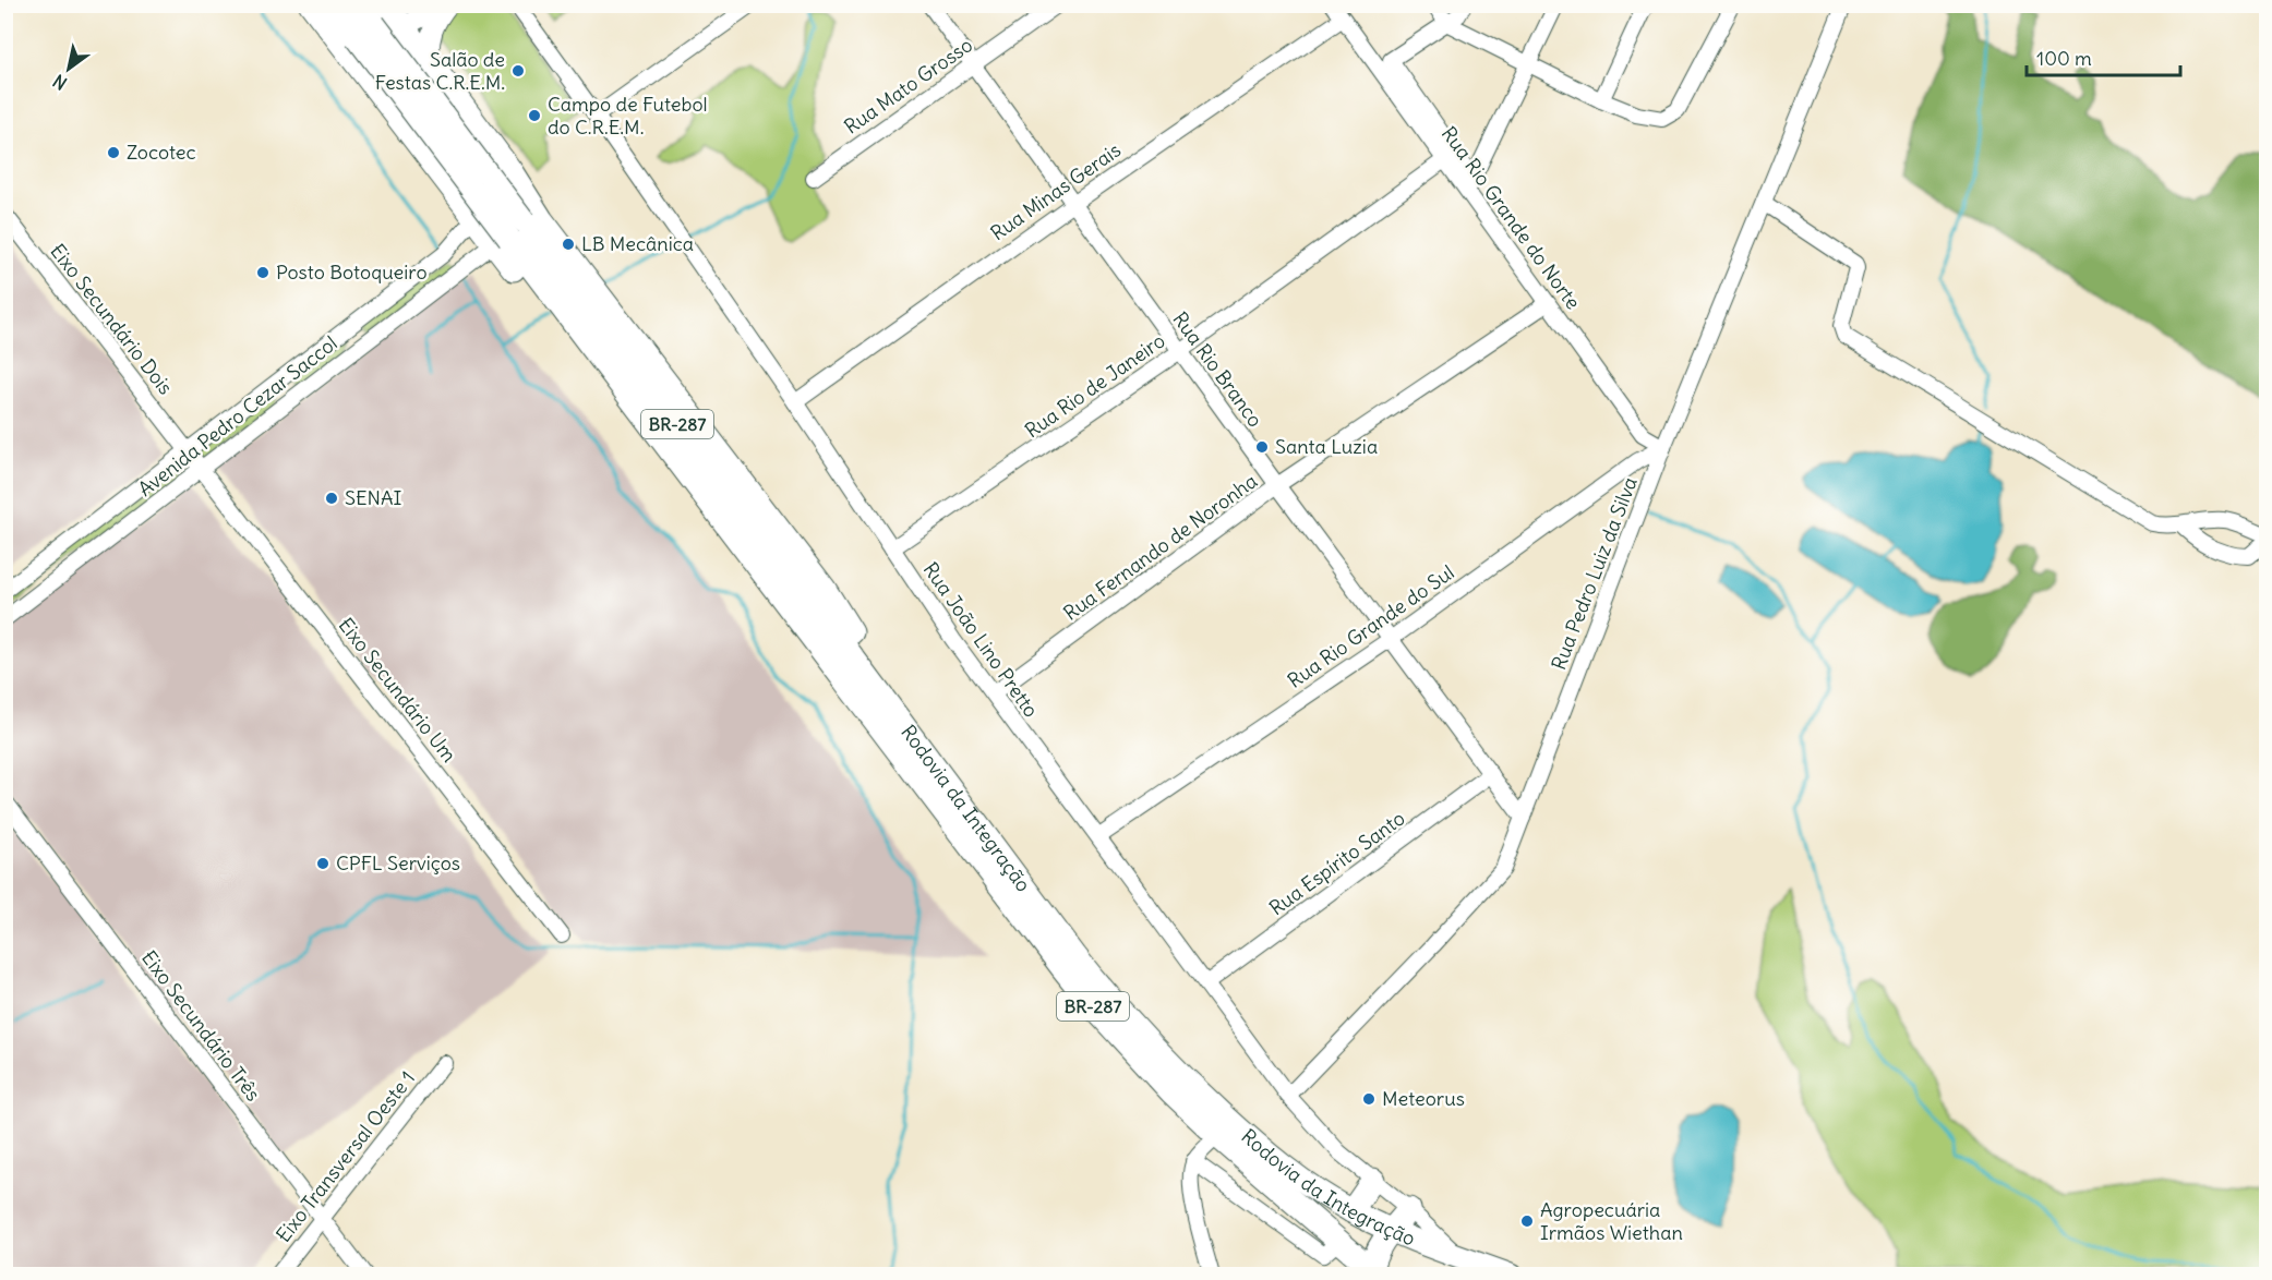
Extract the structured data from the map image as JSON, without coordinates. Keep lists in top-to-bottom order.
{
  "streets": {
    "highway": ["BR-287", "Rodovia da Integração"],
    "street": [
      "Rua Mato Grosso",
      "Rua Minas Gerais",
      "Rua Rio Grande do Norte",
      "Eixo Secundário Dois",
      "Rua Rio Branco",
      "Rua Rio de Janeiro",
      "Avenida Pedro Cezar Saccol",
      "Rua Fernando de Noronha",
      "Rua Pedro Luiz da Silva",
      "Rua Rio Grande do Sul",
      "Rua João Lino Pretto",
      "Eixo Secundário Um",
      "Rua Espírito Santo",
      "Eixo Secundário Três",
      "Eixo Transversal Oeste 1"
    ]
  },
  "crossings": [
    ["Rua Mato Grosso", "Rua Rio Branco"],
    ["Rua Minas Gerais", "Rua Rio Grande do Norte"],
    ["Rua Minas Gerais", "Rua Rio Branco"],
    ["Rua Minas Gerais", "Rua João Lino Pretto"],
    ["Rua Rio Grande do Norte", "Rua Rio de Janeiro"],
    ["Rua Rio Grande do Norte", "Rua Fernando de Noronha"],
    ["Rua Rio Grande do Norte", "Rua Pedro Luiz da Silva"],
    ["Rua Rio Grande do Norte", "Rua Rio Grande do Sul"],
    ["Eixo Secundário Dois", "Avenida Pedro Cezar Saccol"],
    ["Eixo Secundário Dois", "Eixo Secundário Um"],
    ["Rua Rio Branco", "Rua Rio de Janeiro"],
    ["Rua Rio Branco", "Rua Fernando de Noronha"],
    ["Rua Rio Branco", "Rua Pedro Luiz da Silva"],
    ["Rua Rio Branco", "Rua Rio Grande do Sul"],
    ["Rua Rio Branco", "Rua Espírito Santo"],
    ["Rua Rio de Janeiro", "Rua João Lino Pretto"],
    ["Avenida Pedro Cezar Saccol", "BR-287"],
    ["Avenida Pedro Cezar Saccol", "Eixo Secundário Um"],
    ["Avenida Pedro Cezar Saccol", "Rodovia da Integração"],
    ["BR-287", "Rodovia da Integração"],
    ["Rua Fernando de Noronha", "Rua João Lino Pretto"],
    ["Rua Pedro Luiz da Silva", "Rua Rio Grande do Sul"],
    ["Rua Pedro Luiz da Silva", "Rua João Lino Pretto"],
    ["Rua Rio Grande do Sul", "Rua João Lino Pretto"],
    ["Rua João Lino Pretto", "Rodovia da Integração"],
    ["Rua João Lino Pretto", "Rua Espírito Santo"],
    ["Eixo Secundário Três", "Eixo Transversal Oeste 1"]
  ],
  "places": [
    "Salão de Festas C.R.E.M.",
    "Campo de Futebol do C.R.E.M.",
    "Zocotec",
    "LB Mecânica",
    "Posto Botoqueiro",
    "Santa Luzia",
    "SENAI",
    "CPFL Serviços",
    "Meteorus",
    "Agropecuária Irmãos Wiethan"
  ],
  "scale_bar": "100 m",
  "north": "bottom left"
}
